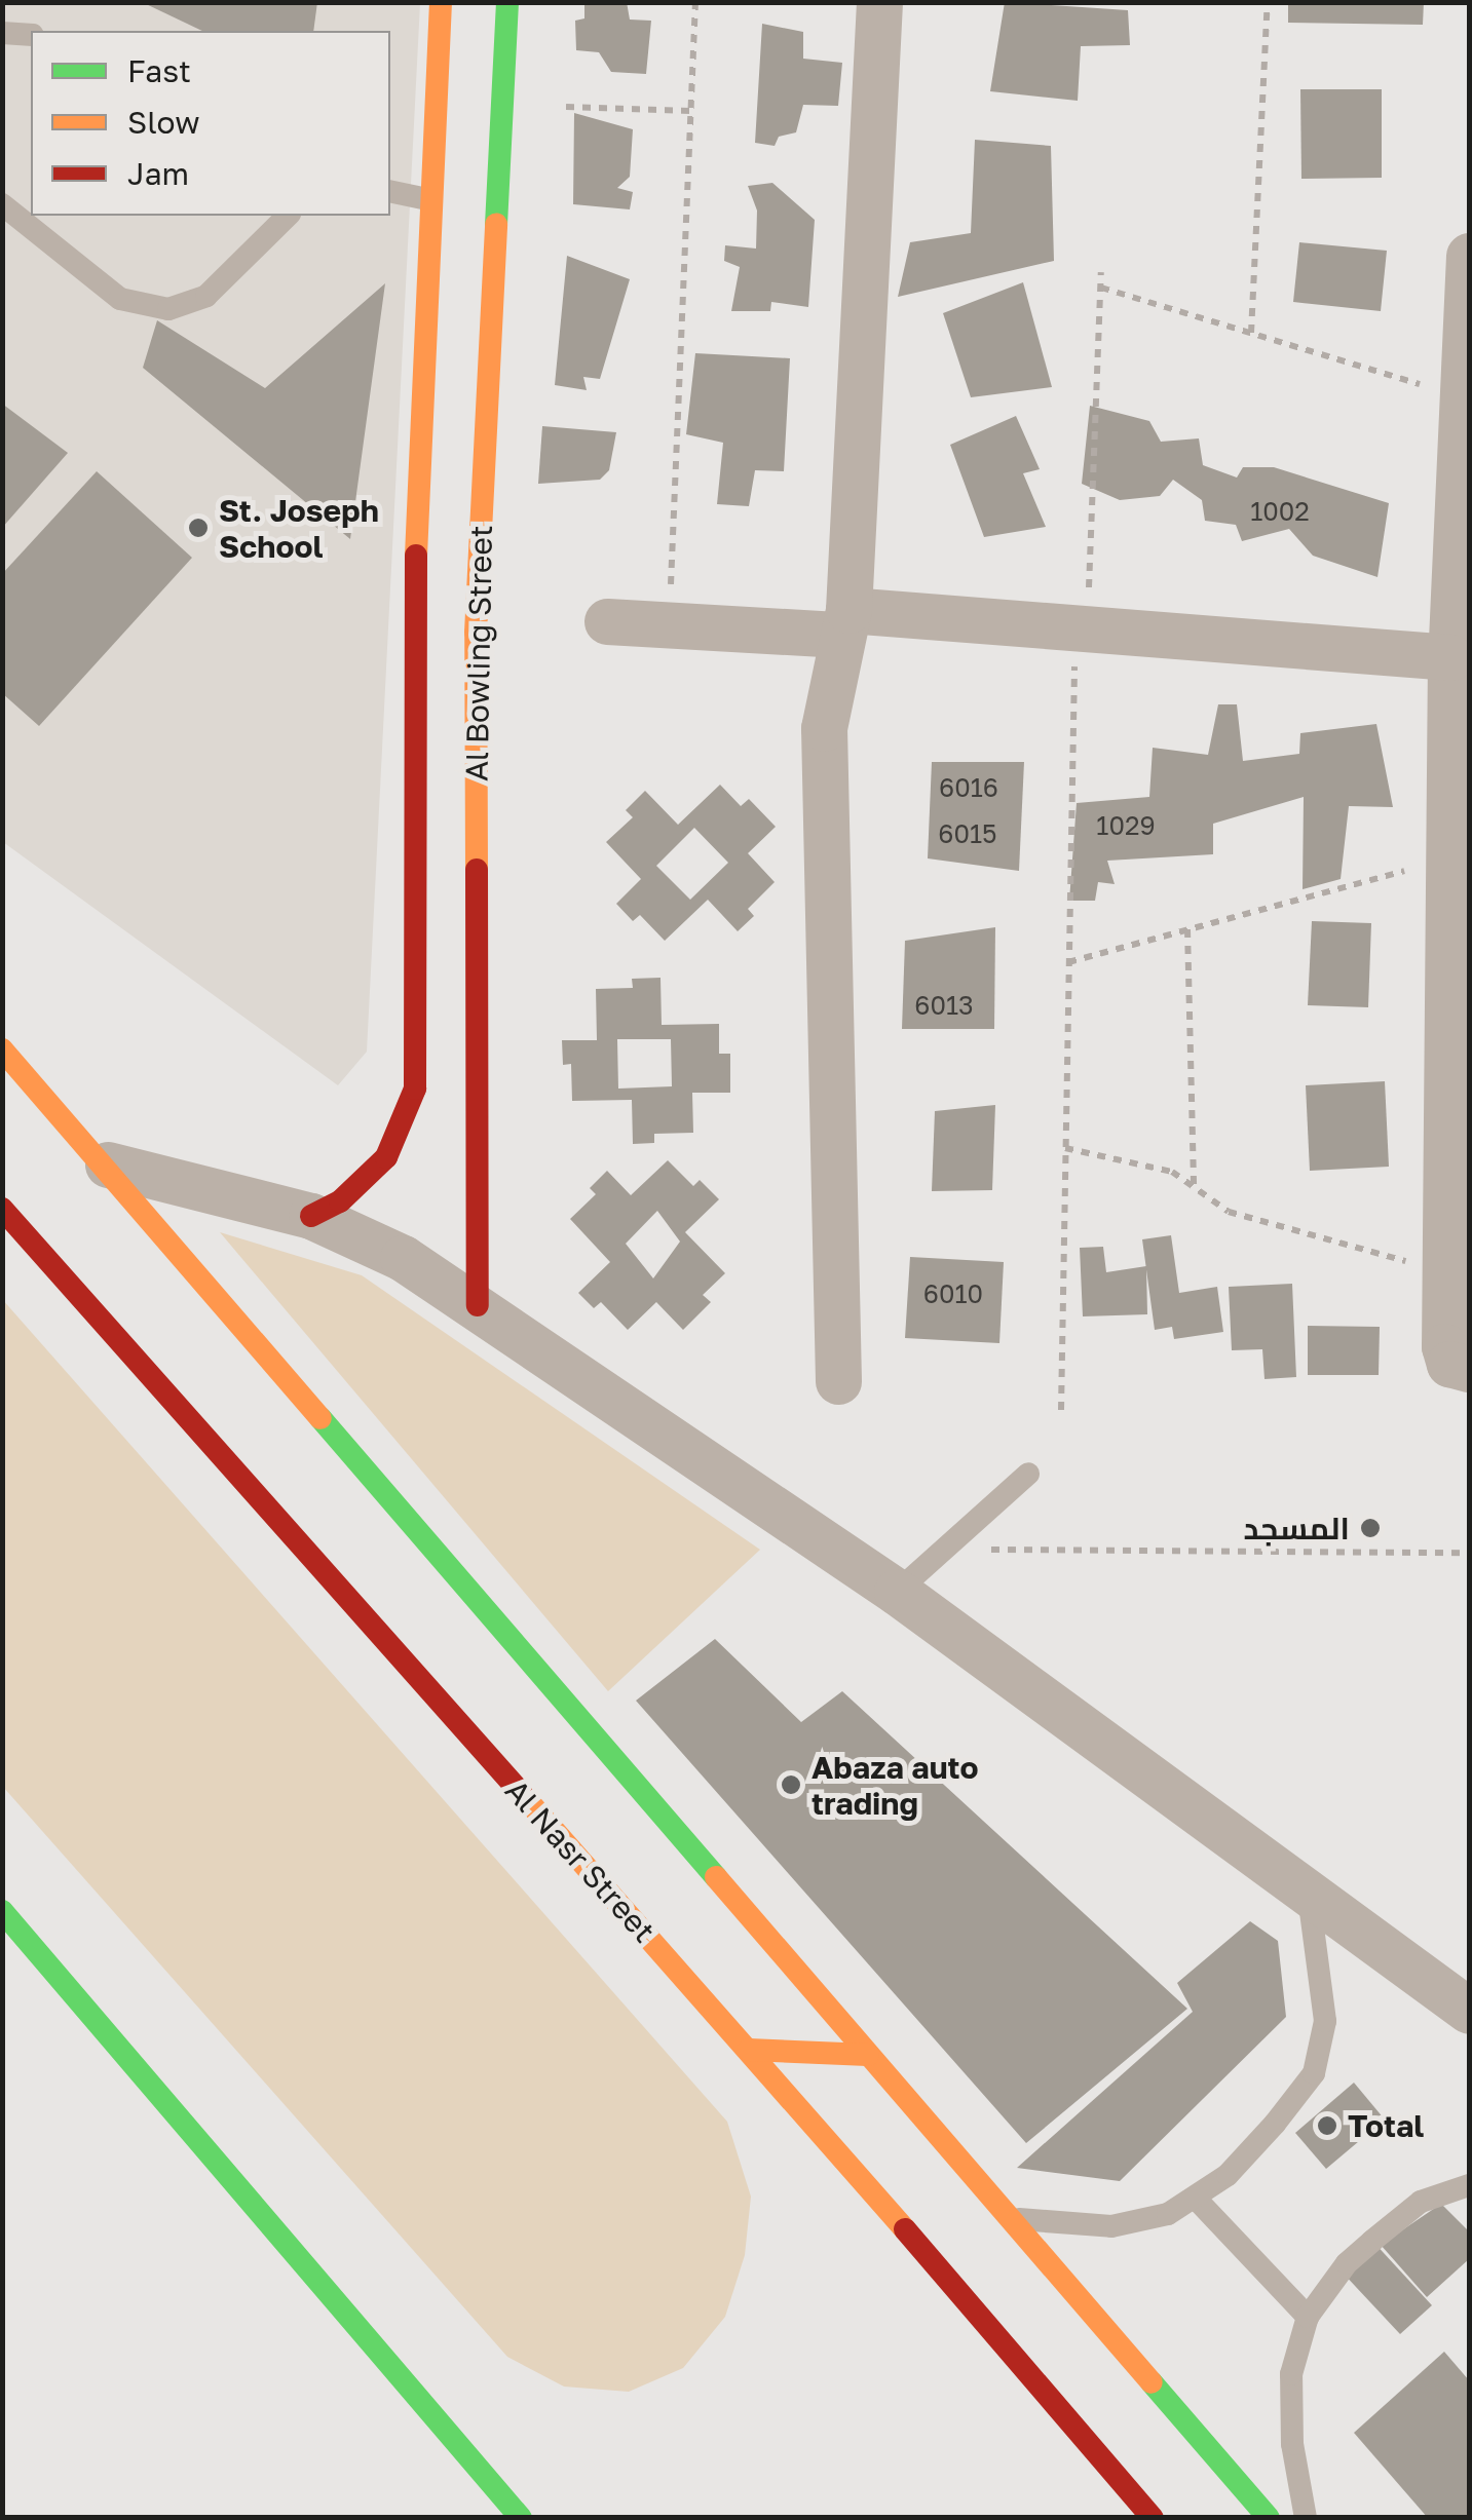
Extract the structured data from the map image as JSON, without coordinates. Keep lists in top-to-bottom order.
{
  "streets": {
    "street": ["Al Bowling Street", "Al Nasr Street"]
  },
  "places": [
    "St. Joseph School",
    "المسجد",
    "Abaza auto trading",
    "Total"
  ],
  "house_numbers": [
    "1002",
    "6016",
    "1029",
    "6015",
    "6013",
    "6010"
  ],
  "legend": ["Fast", "Slow", "Jam"]
}
